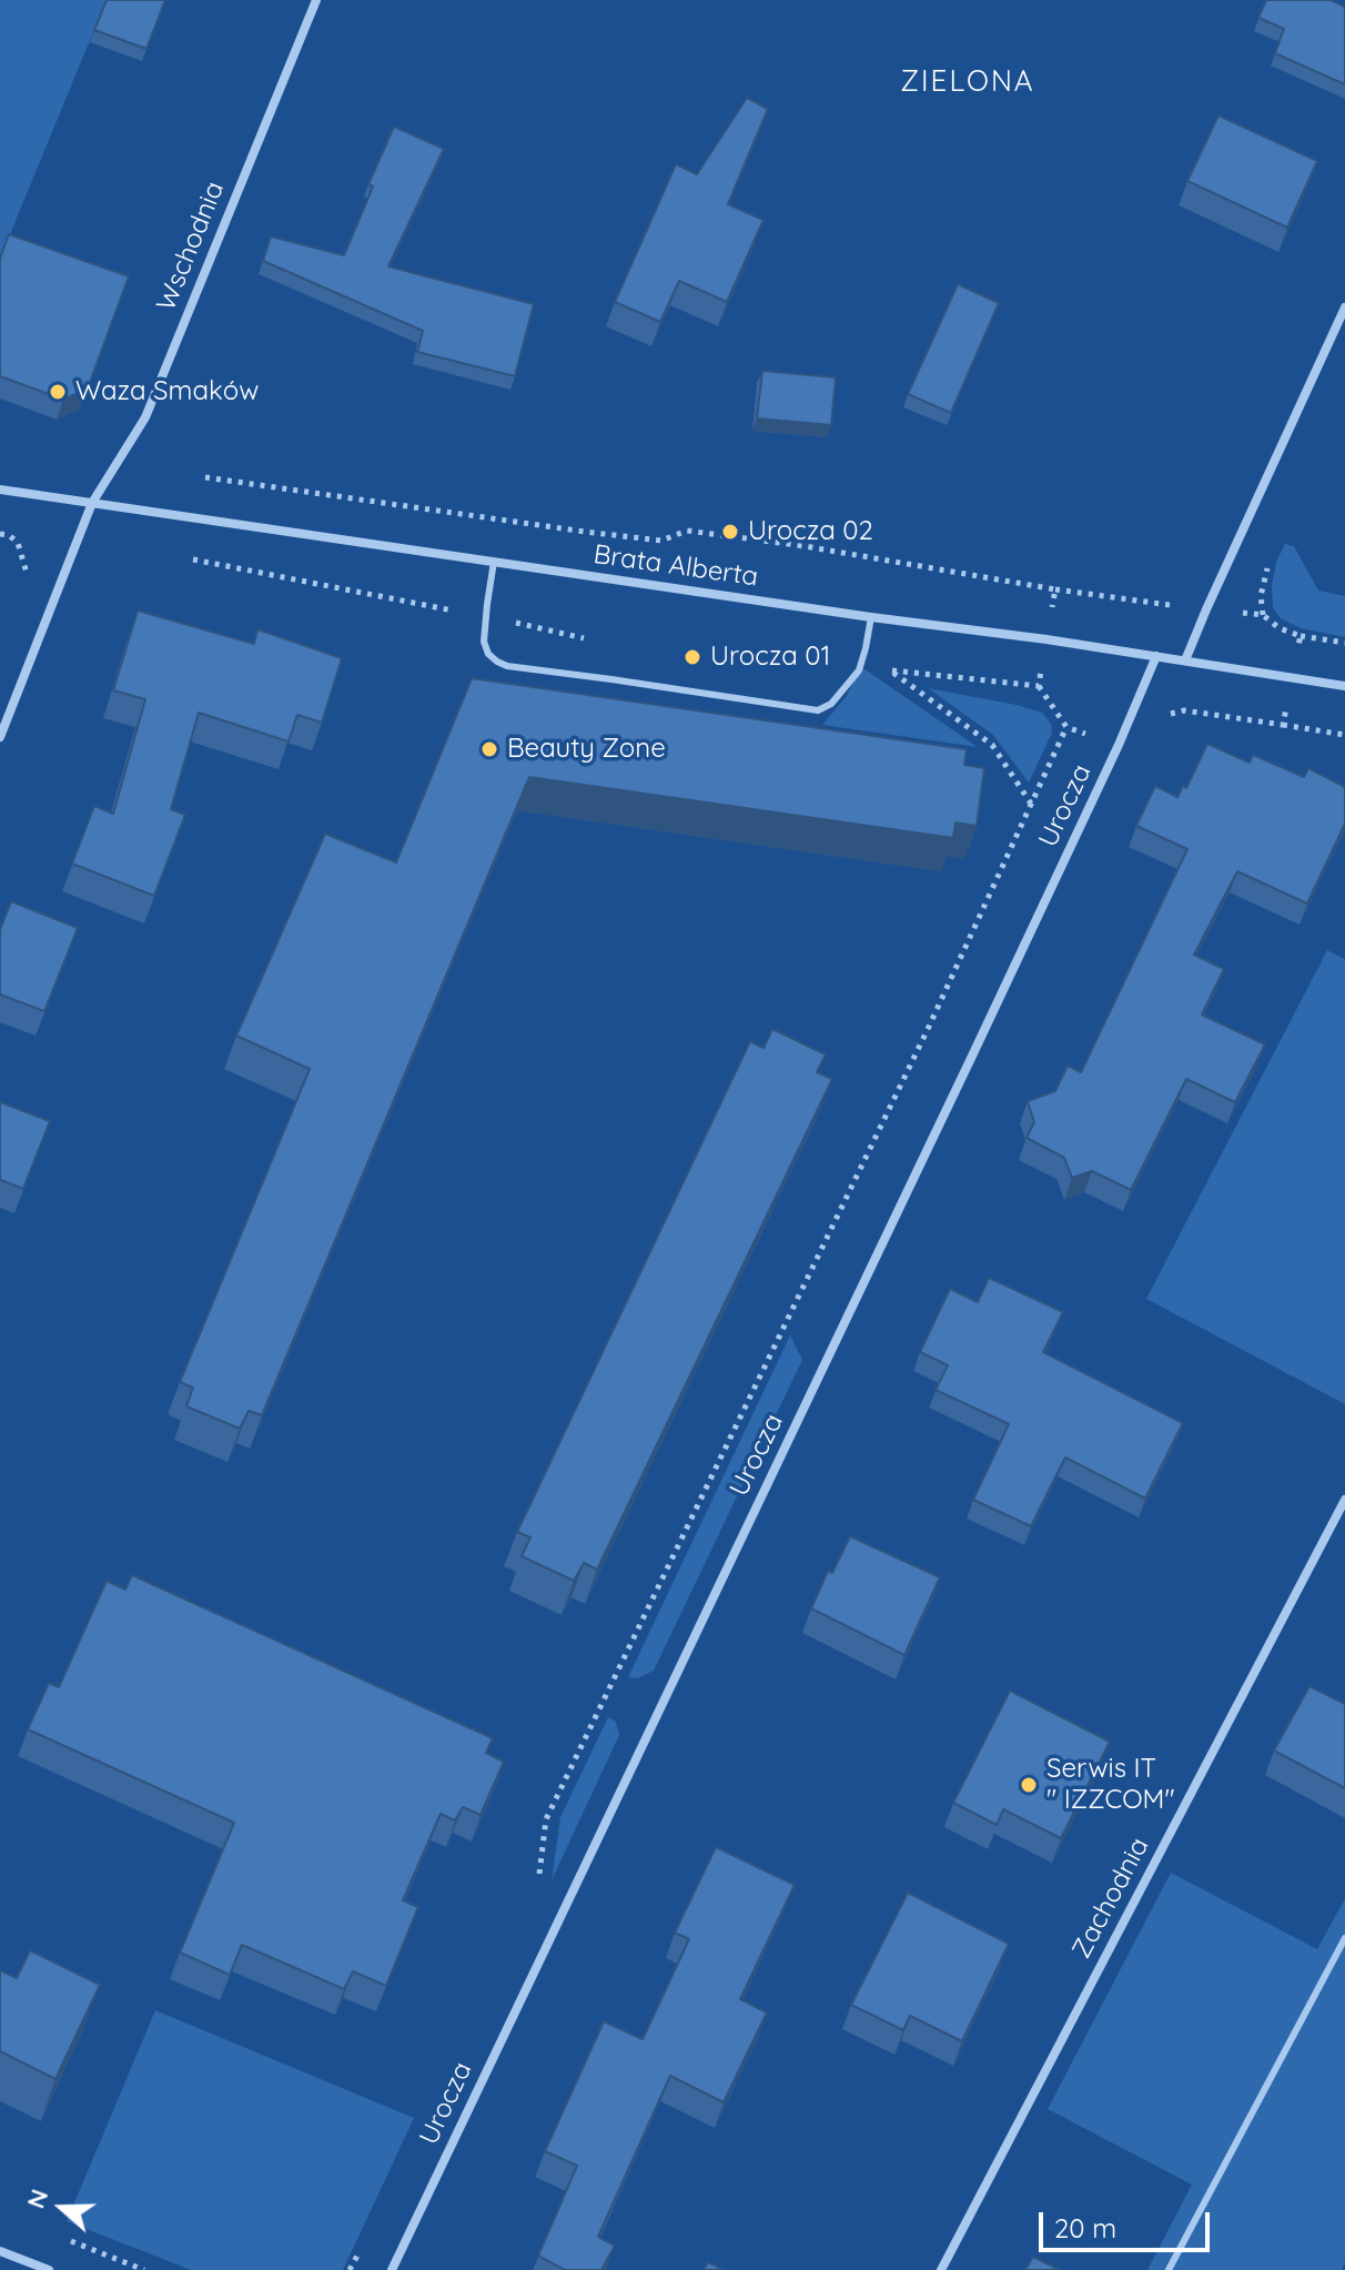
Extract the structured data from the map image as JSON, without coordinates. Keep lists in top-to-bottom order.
{
  "streets": {
    "street": [
      "Wschodnia",
      "Brata Alberta",
      "Urocza",
      "Zachodnia"
    ]
  },
  "crossings": [
    ["Wschodnia", "Brata Alberta"],
    ["Brata Alberta", "Urocza"]
  ],
  "districts": ["ZIELONA"],
  "places": [
    "Waza Smaków",
    "Urocza 02",
    "Urocza 01",
    "Beauty Zone",
    "Serwis IT \" IZZCOM\""
  ],
  "scale_bar": "20 m",
  "north": "left"
}
